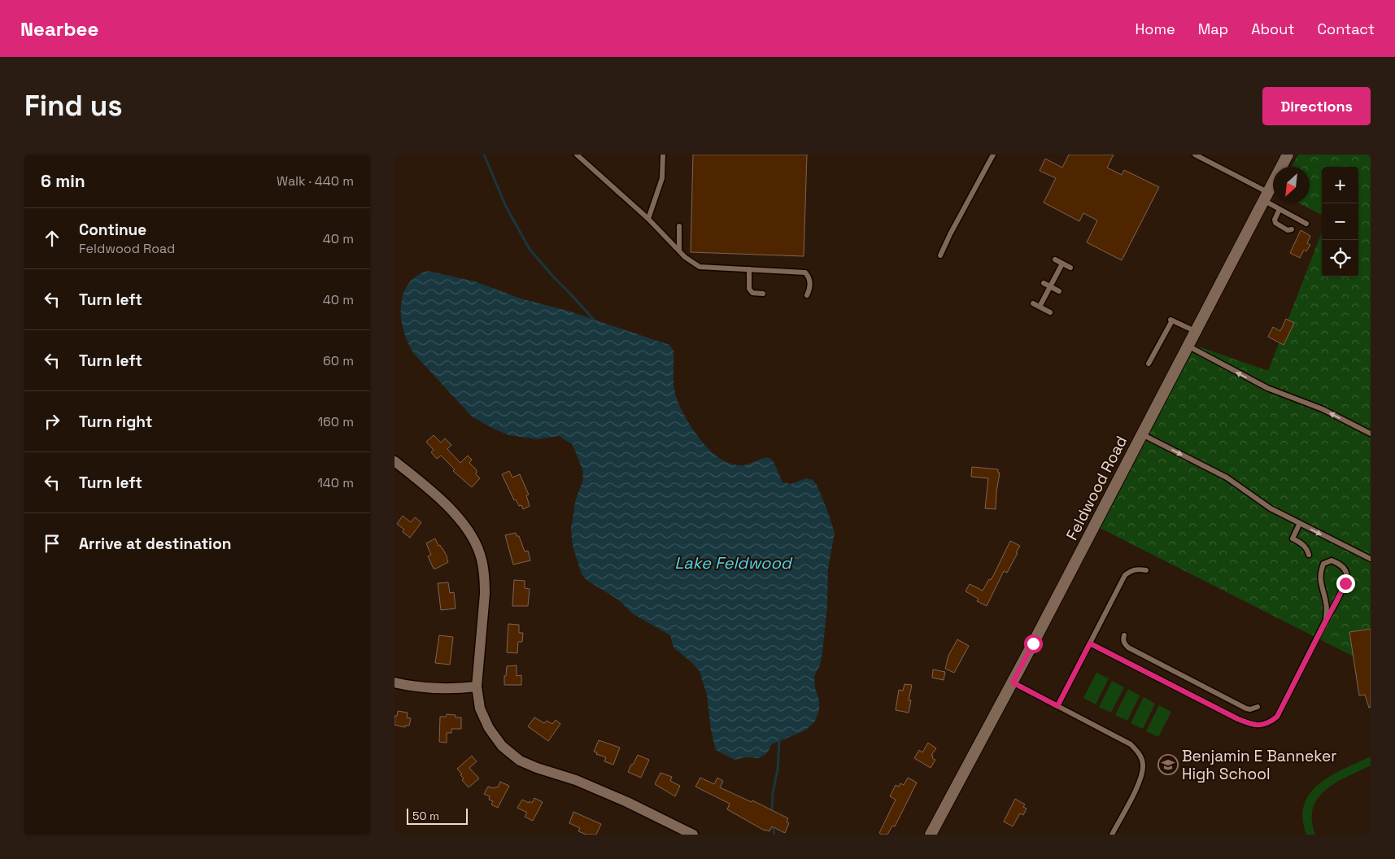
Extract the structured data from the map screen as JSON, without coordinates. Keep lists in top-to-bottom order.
{
  "streets": {
    "street": ["Feldwood Road"]
  },
  "water": ["Lake Feldwood"],
  "places": {
    "school or university": ["Benjamin E Banneker High School"]
  },
  "scale_bar": "50 m",
  "north": "bottom left",
  "page": {
    "header": "Nearbee",
    "nav": [
      "Home",
      "Map",
      "About",
      "Contact"
    ],
    "buttons": "Directions",
    "title": "Find us",
    "heading": ["6 min", "Walk · 440 m"],
    "map_buttons": ["+", "−"],
    "list": [
      ["Continue", "Feldwood Road", "40 m"],
      ["Turn left", "40 m"],
      ["Turn left", "60 m"],
      ["Turn right", "160 m"],
      ["Turn left", "140 m"],
      "Arrive at destination"
    ],
    "scale": "50 m"
  }
}
